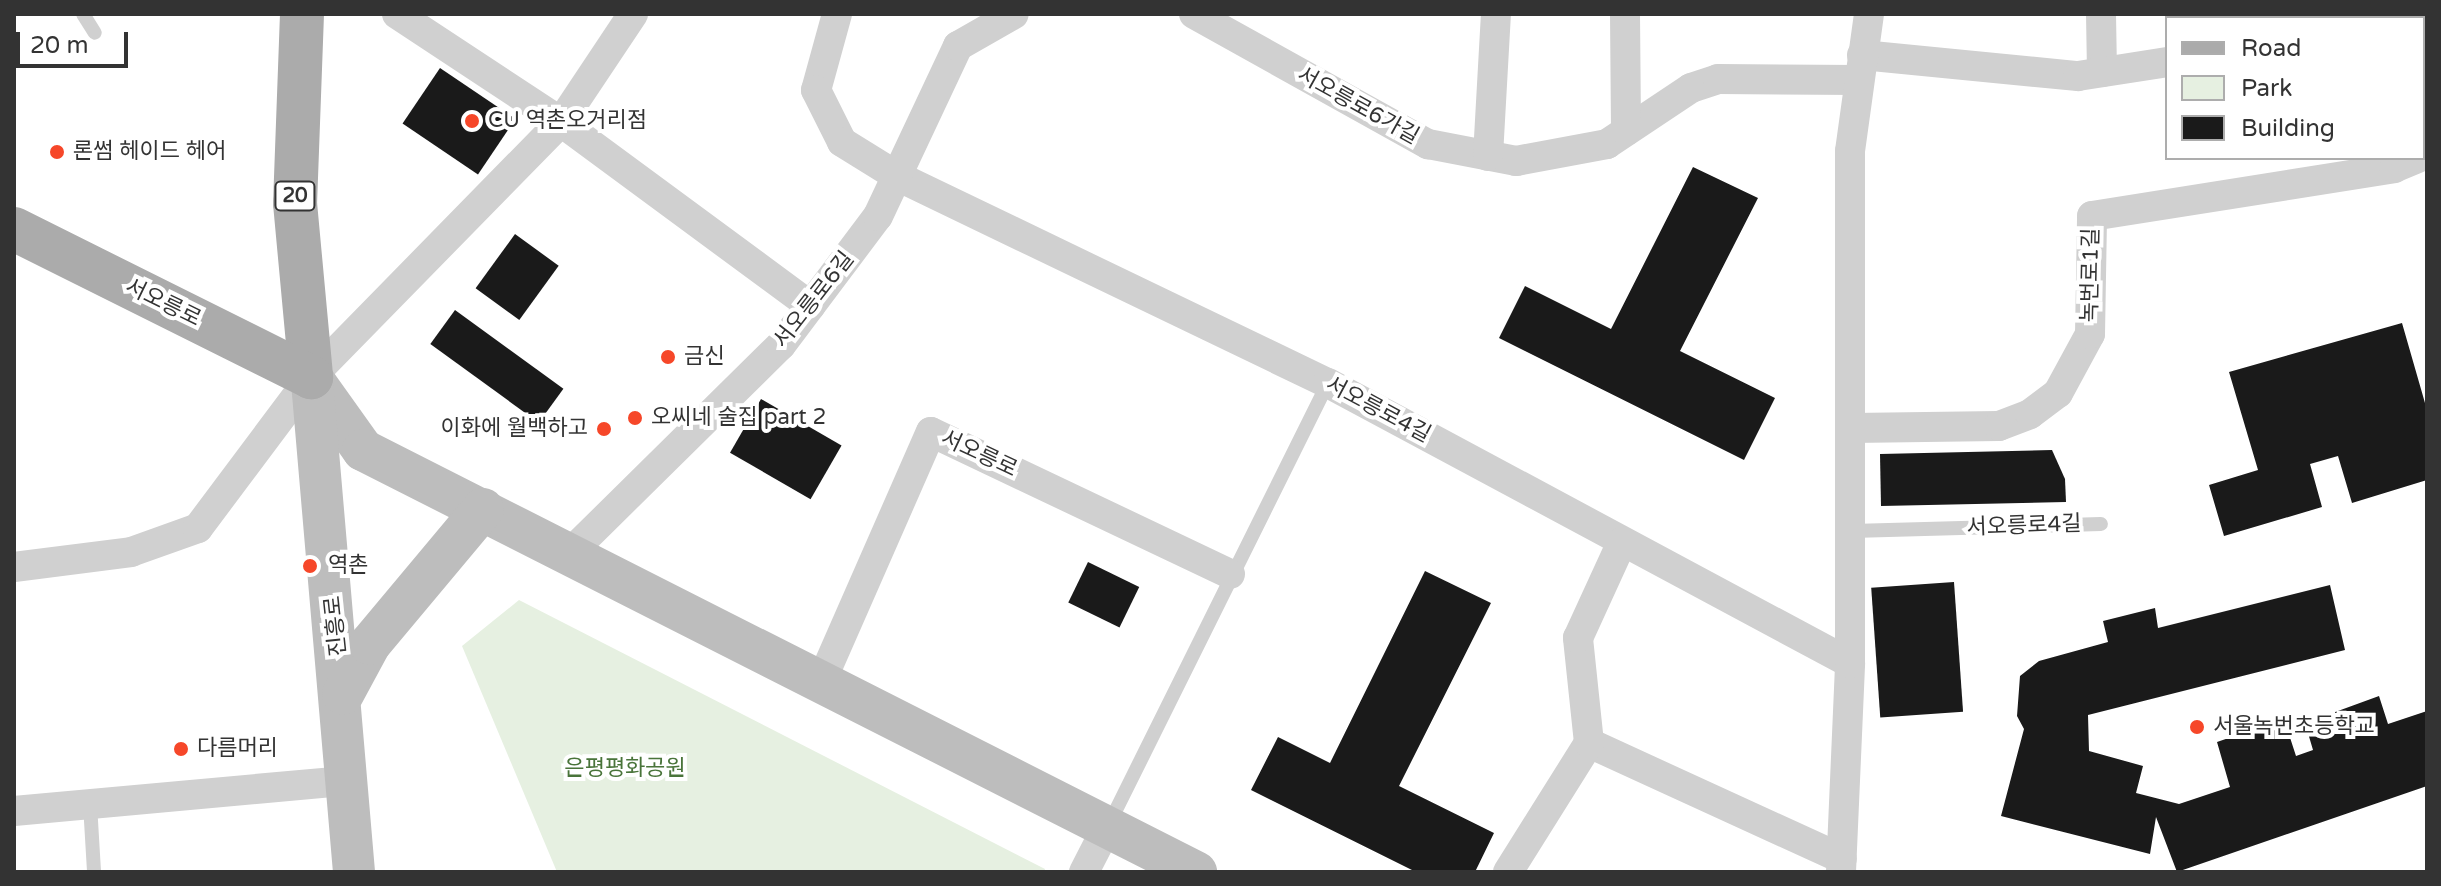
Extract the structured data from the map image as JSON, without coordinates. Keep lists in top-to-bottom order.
{
  "streets": {
    "main road": ["20", "서오릉로", "진흥로"],
    "street": [
      "서오릉로6가길",
      "녹번로1길",
      "서오릉로6길",
      "서오릉로4길"
    ]
  },
  "crossings": [
    ["서오릉로6길", "서오릉로"],
    ["서오릉로6길", "서오릉로4길"],
    ["서오릉로", "진흥로"]
  ],
  "parks": ["은평평화공원"],
  "places": [
    "CU 역촌오거리점",
    "론썸 헤이드 헤어",
    "금신",
    "오씨네 술집 part 2",
    "이화에 월백하고",
    "역촌",
    "서울녹번초등학교",
    "다름머리"
  ],
  "legend": ["Road", "Park", "Building"],
  "scale_bar": "20 m"
}
